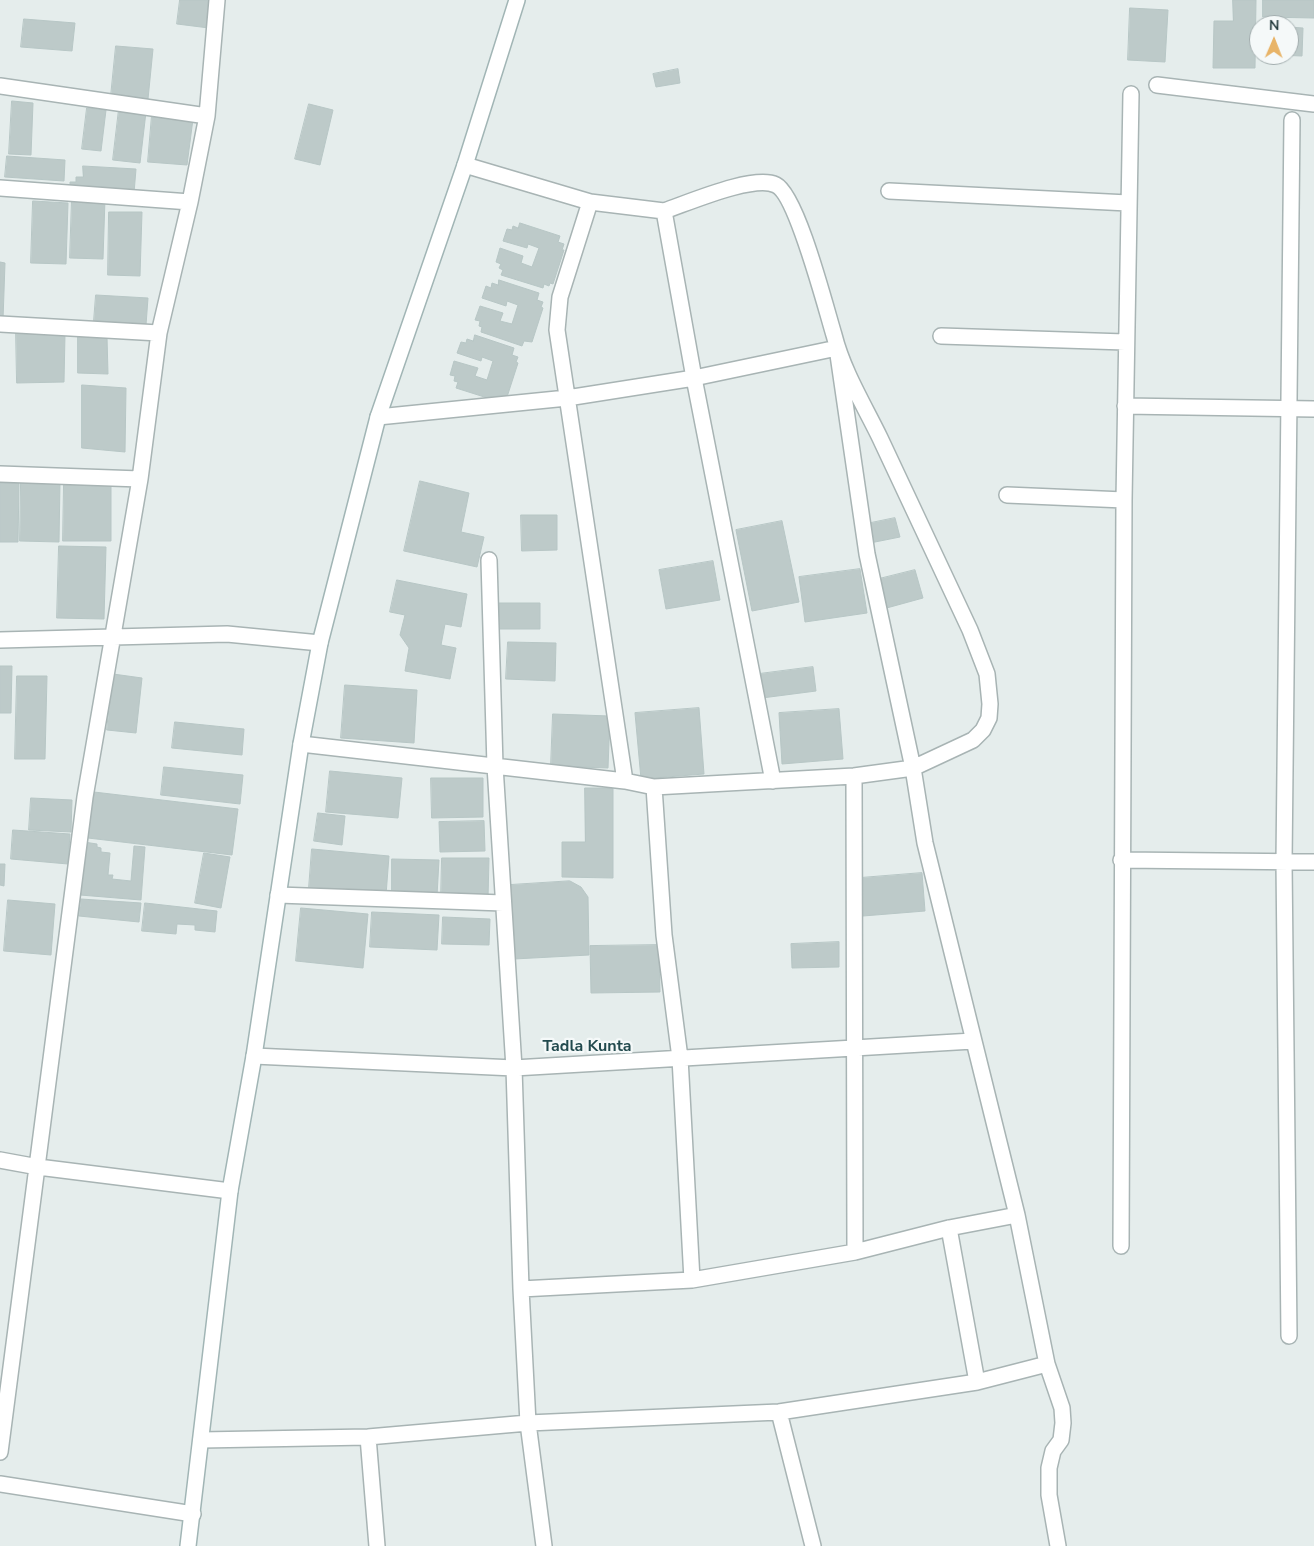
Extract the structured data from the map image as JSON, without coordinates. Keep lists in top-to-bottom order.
{
  "districts": ["Tadla Kunta"],
  "north": "top"
}
